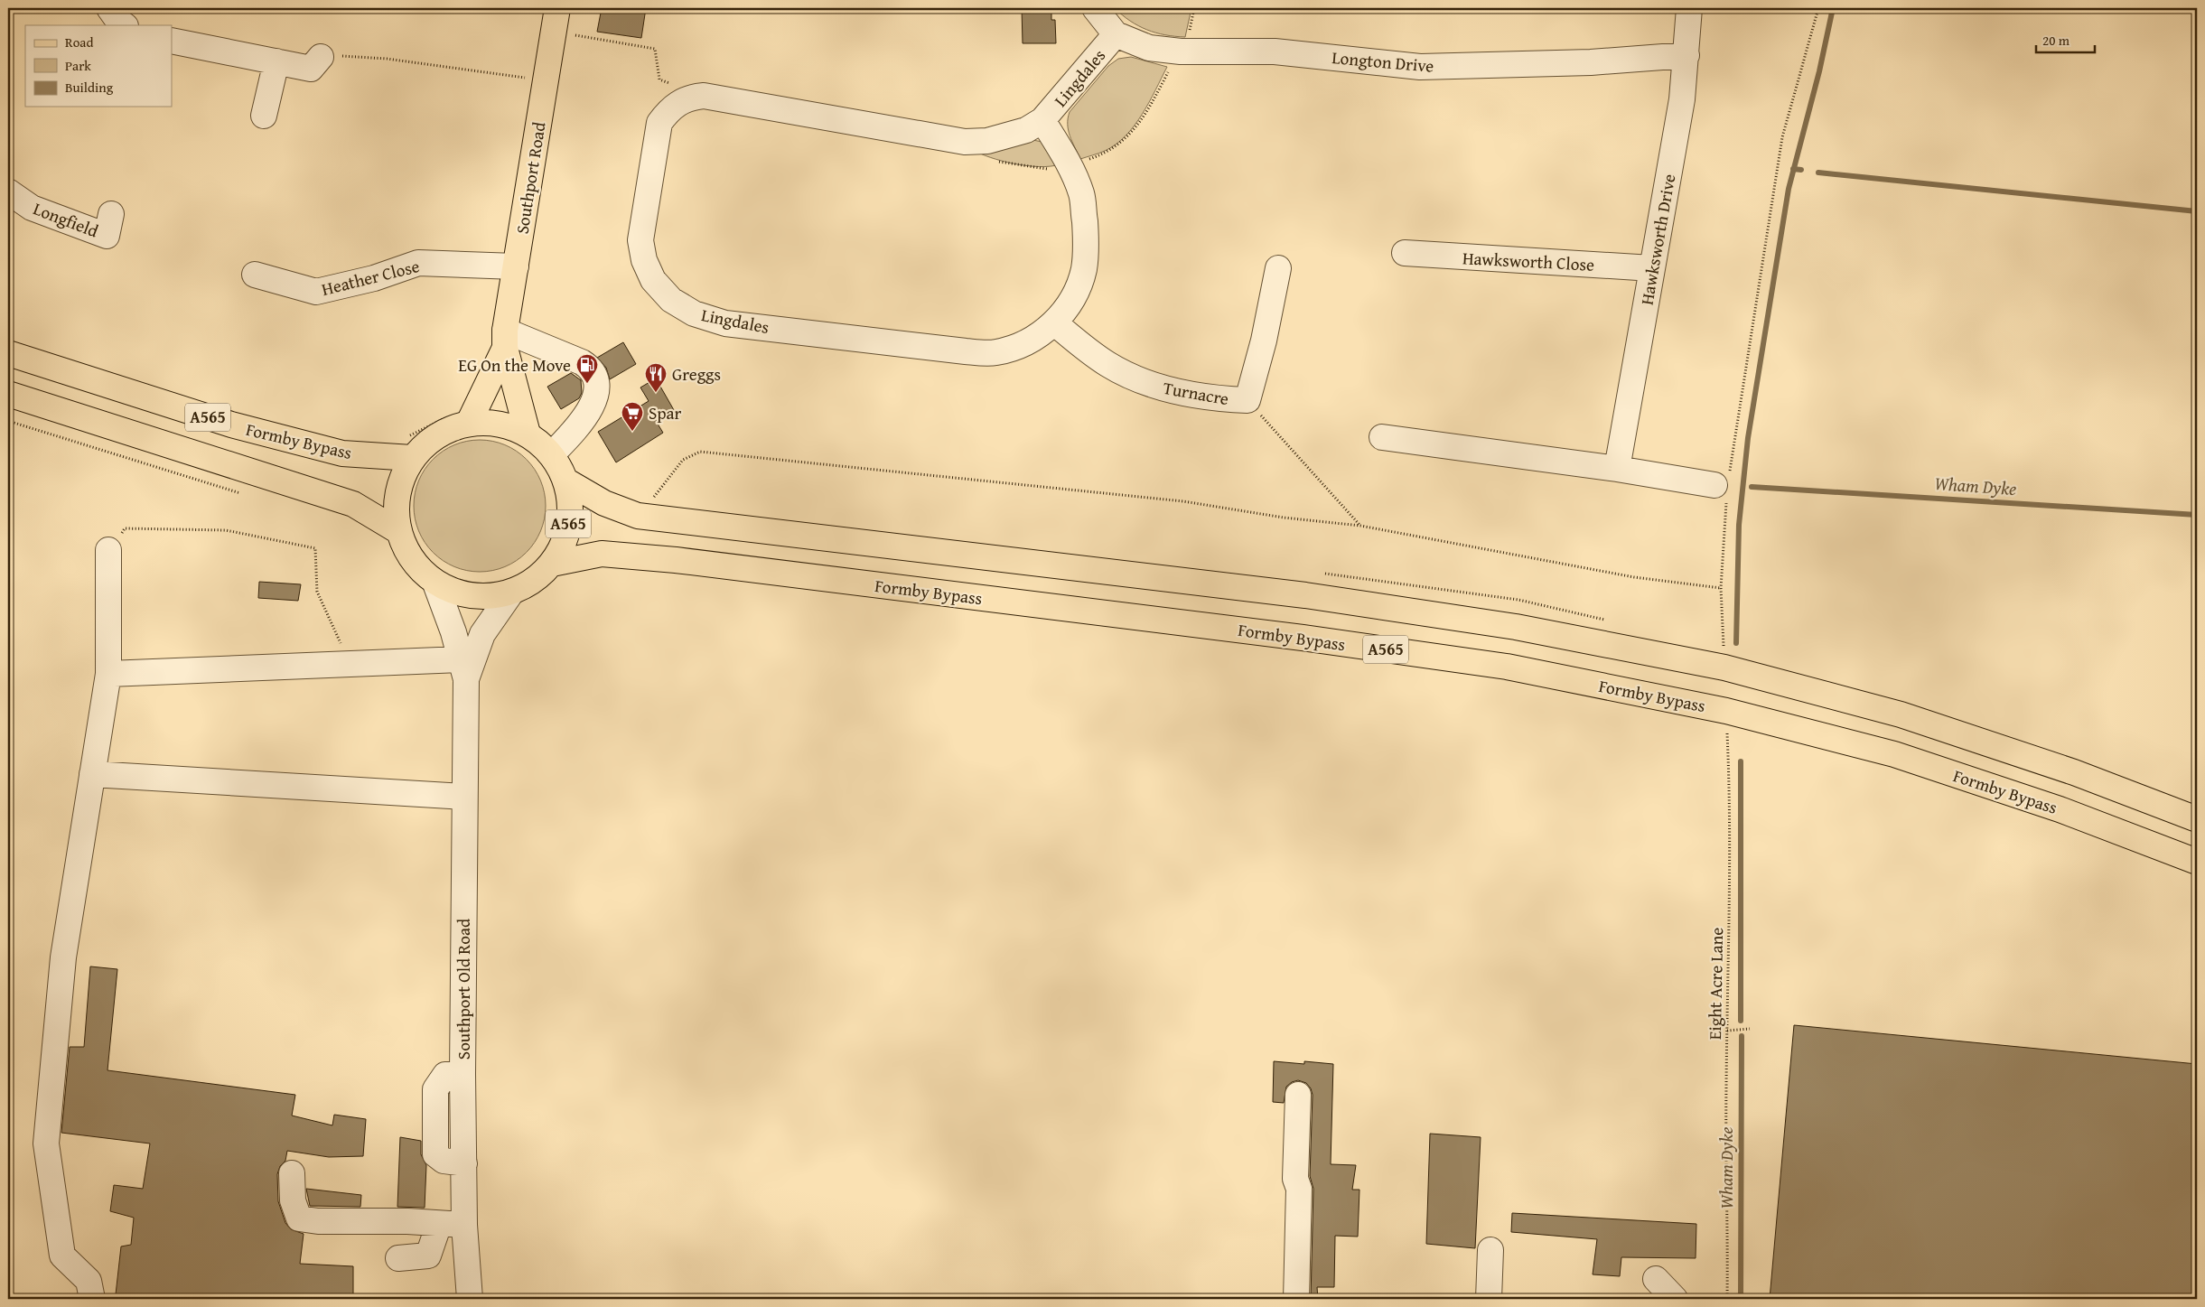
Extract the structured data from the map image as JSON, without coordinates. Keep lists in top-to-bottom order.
{
  "streets": {
    "main road": ["Southport Road", "A565", "Formby Bypass"],
    "street": [
      "Longton Drive",
      "Lingdales",
      "Longfield",
      "Hawksworth Drive",
      "Hawksworth Close",
      "Heather Close",
      "Turnacre",
      "Southport Old Road"
    ],
    "path": ["Eight Acre Lane"]
  },
  "crossings": [
    ["Longton Drive", "Lingdales"],
    ["Longton Drive", "Hawksworth Drive"],
    ["Lingdales", "Turnacre"],
    ["Southport Road", "Heather Close"],
    ["Southport Road", "A565"],
    ["Hawksworth Drive", "Hawksworth Close"],
    ["A565", "Formby Bypass"]
  ],
  "water": ["Wham Dyke"],
  "places": {
    "fuel station": ["EG On the Move"],
    "restaurant": ["Greggs"],
    "supermarket": ["Spar"]
  },
  "legend": ["Road", "Park", "Building"],
  "scale_bar": "20 m"
}
